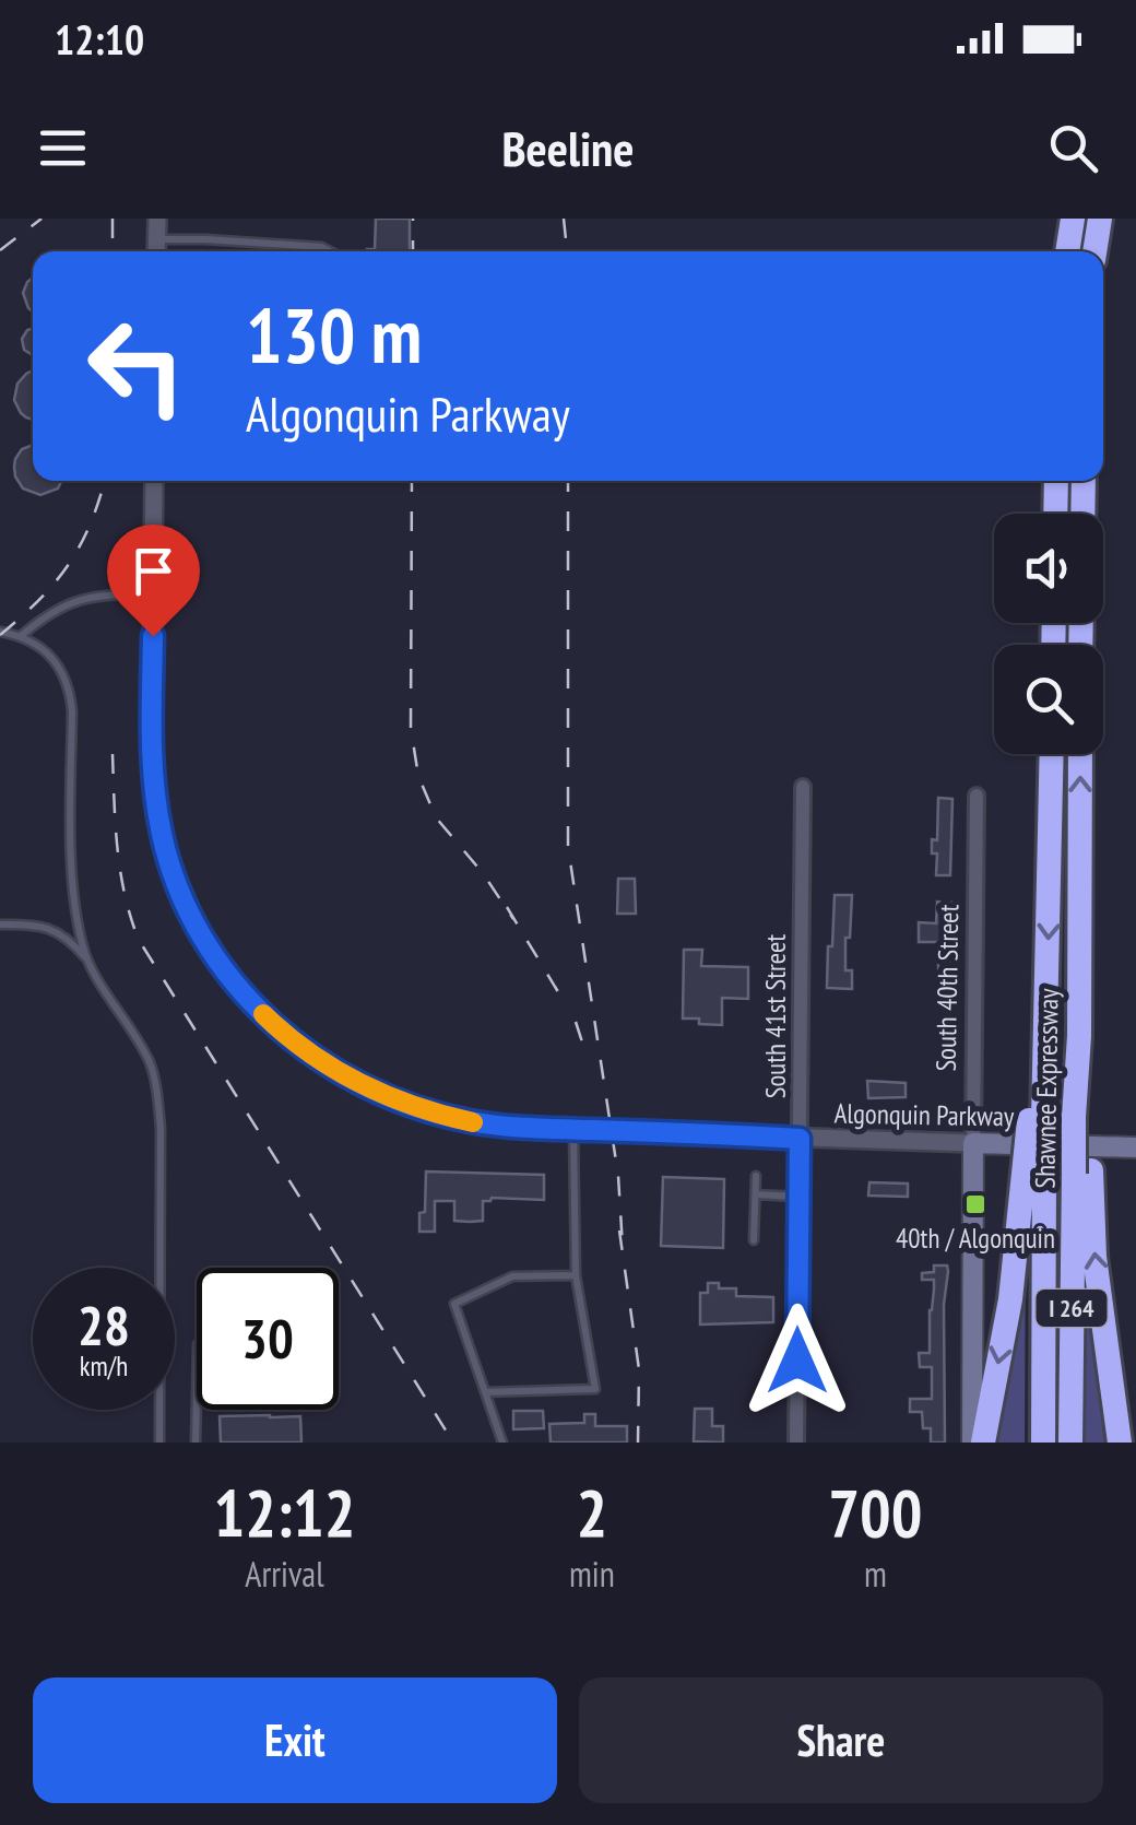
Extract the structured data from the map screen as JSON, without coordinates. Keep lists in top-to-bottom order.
{
  "streets": {
    "highway": ["Shawnee Expressway", "I 264"],
    "main road": ["South 40th Street", "Algonquin Parkway"],
    "street": ["South 41st Street"]
  },
  "crossings": [
    ["South 40th Street", "Algonquin Parkway"],
    ["South 41st Street", "Algonquin Parkway"]
  ],
  "places": {
    "transit": ["40th / Algonquin"]
  },
  "page": {
    "status": "12:10",
    "header": "Beeline",
    "turn": ["130 m", "Algonquin Parkway"],
    "speed": "28 km/h",
    "limit": "30",
    "eta": [
      "12:12",
      "Arrival",
      "2",
      "min",
      "700",
      "m"
    ],
    "buttons": ["Exit", "Share"]
  }
}
